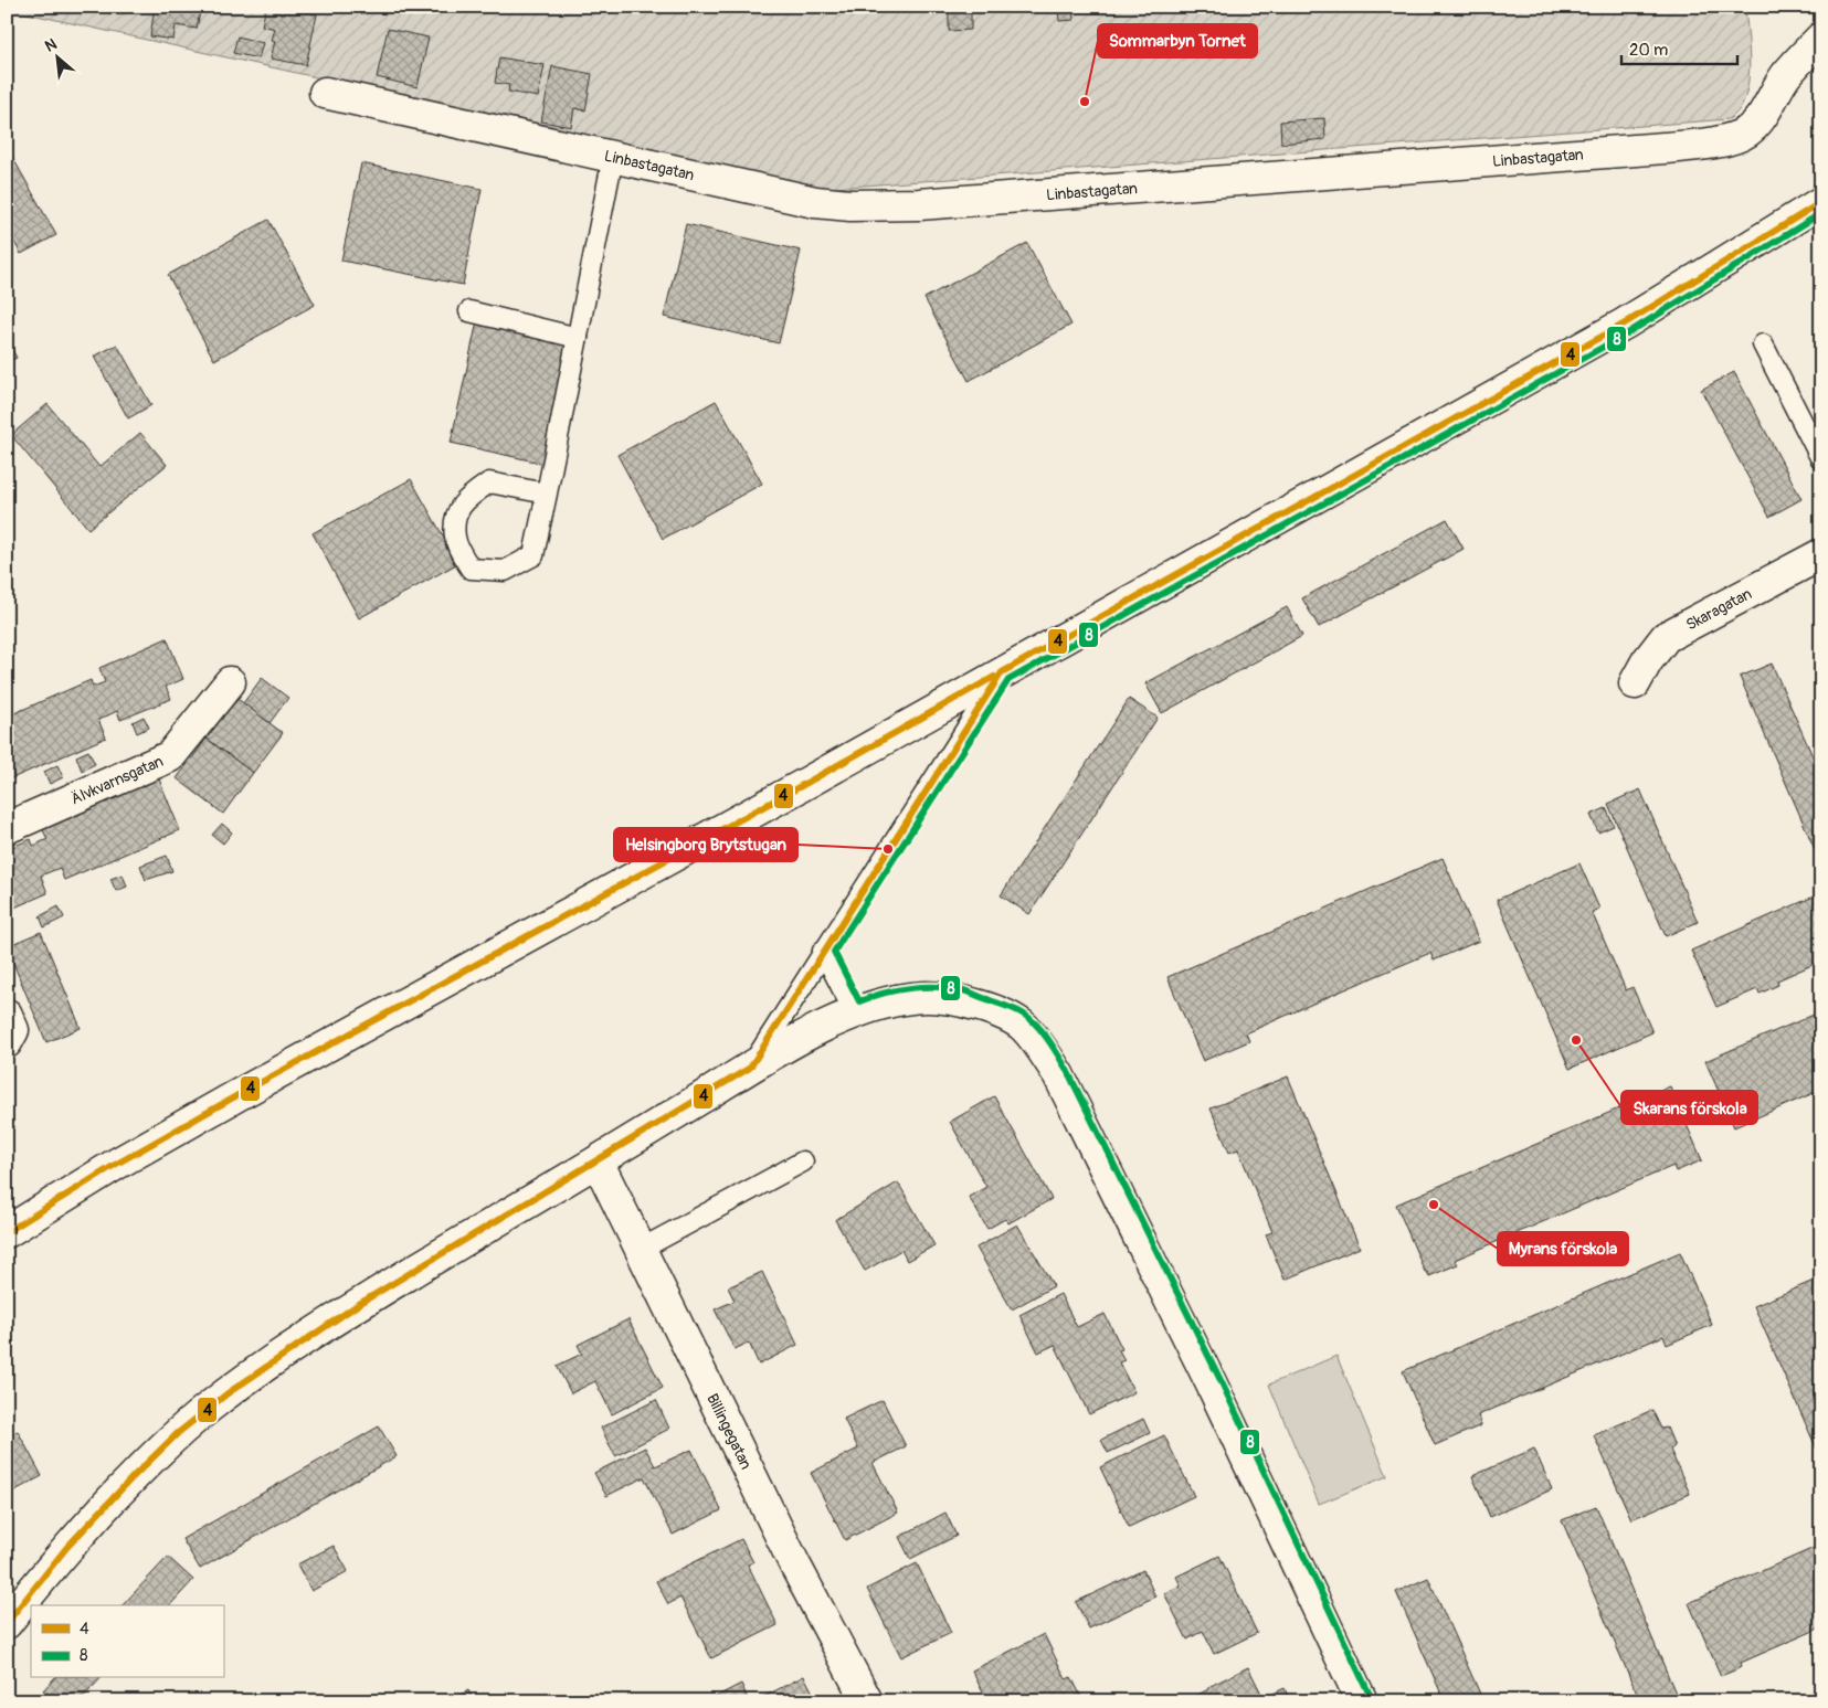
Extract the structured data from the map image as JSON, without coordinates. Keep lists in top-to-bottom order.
{
  "streets": {
    "street": [
      "Linbastagatan",
      "Skaragatan",
      "Älvkvarnsgatan",
      "Billingegatan"
    ]
  },
  "places": [
    "Sommarbyn Tornet",
    "Helsingborg Brytstugan",
    "Skarans förskola",
    "Myrans förskola"
  ],
  "lines": ["transit line 4", "transit line 8"],
  "legend": ["4", "8"],
  "scale_bar": "20 m",
  "north": "top left"
}
